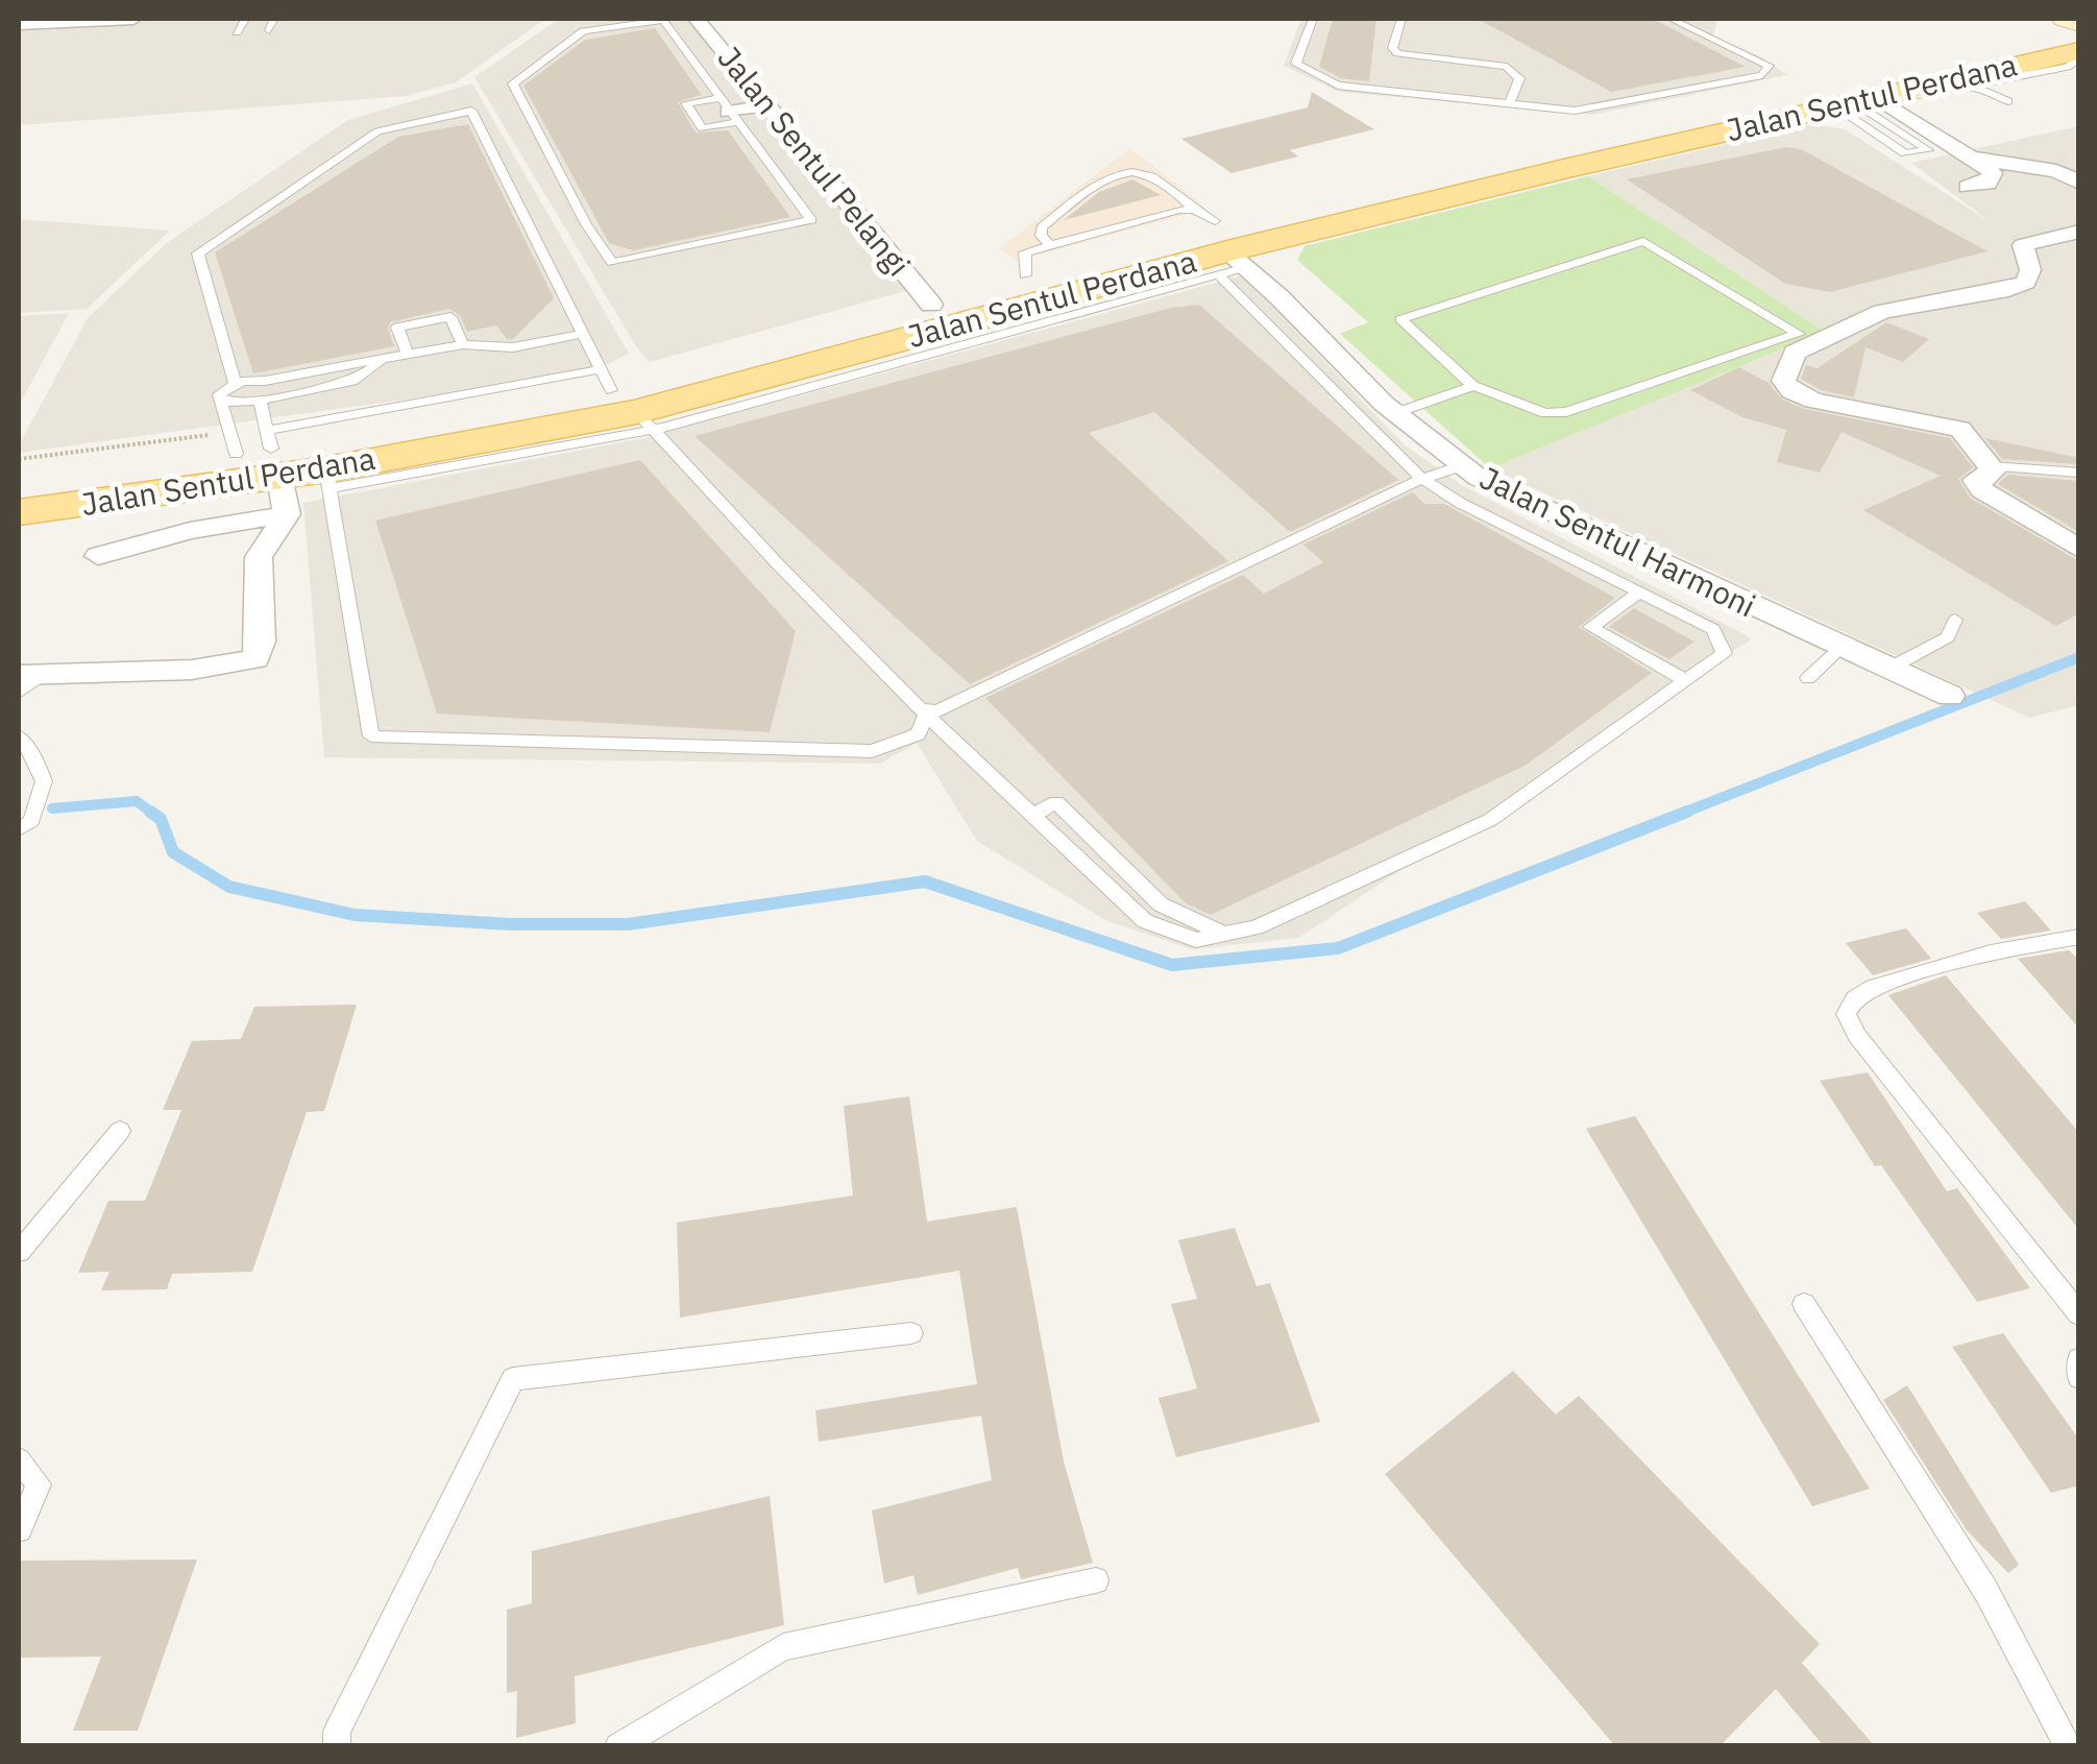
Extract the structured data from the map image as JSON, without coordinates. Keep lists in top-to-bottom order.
{
  "streets": {
    "main road": ["Jalan Sentul Perdana"],
    "street": ["Jalan Sentul Pelangi", "Jalan Sentul Harmoni"]
  },
  "crossings": [
    ["Jalan Sentul Perdana", "Jalan Sentul Pelangi"],
    ["Jalan Sentul Perdana", "Jalan Sentul Harmoni"]
  ]
}
